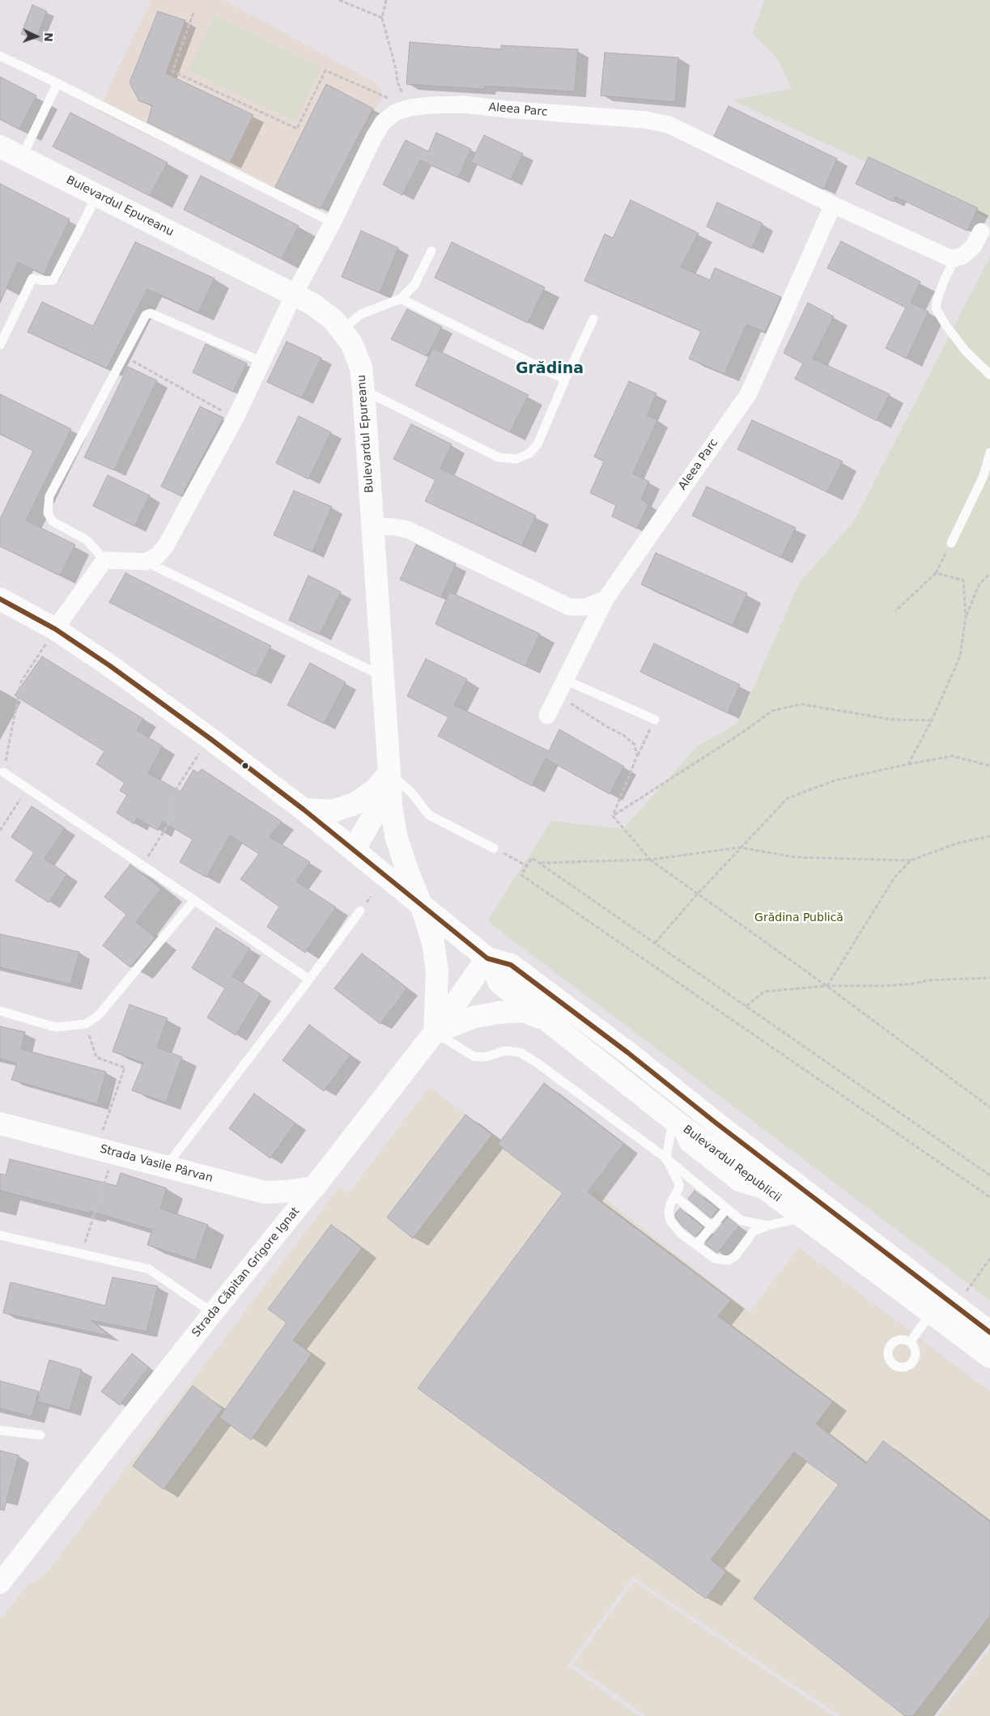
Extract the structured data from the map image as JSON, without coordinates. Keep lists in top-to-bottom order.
{
  "streets": {
    "main road": [
      "Bulevardul Epureanu",
      "Strada Vasile Pârvan",
      "Bulevardul Republicii",
      "Strada Căpitan Grigore Ignat"
    ],
    "street": ["Aleea Parc"]
  },
  "crossings": [
    ["Aleea Parc", "Bulevardul Epureanu"],
    ["Bulevardul Epureanu", "Bulevardul Republicii"],
    ["Strada Vasile Pârvan", "Strada Căpitan Grigore Ignat"],
    ["Bulevardul Republicii", "Strada Căpitan Grigore Ignat"]
  ],
  "districts": ["Grădina"],
  "parks": ["Grădina Publică"],
  "north": "right"
}
